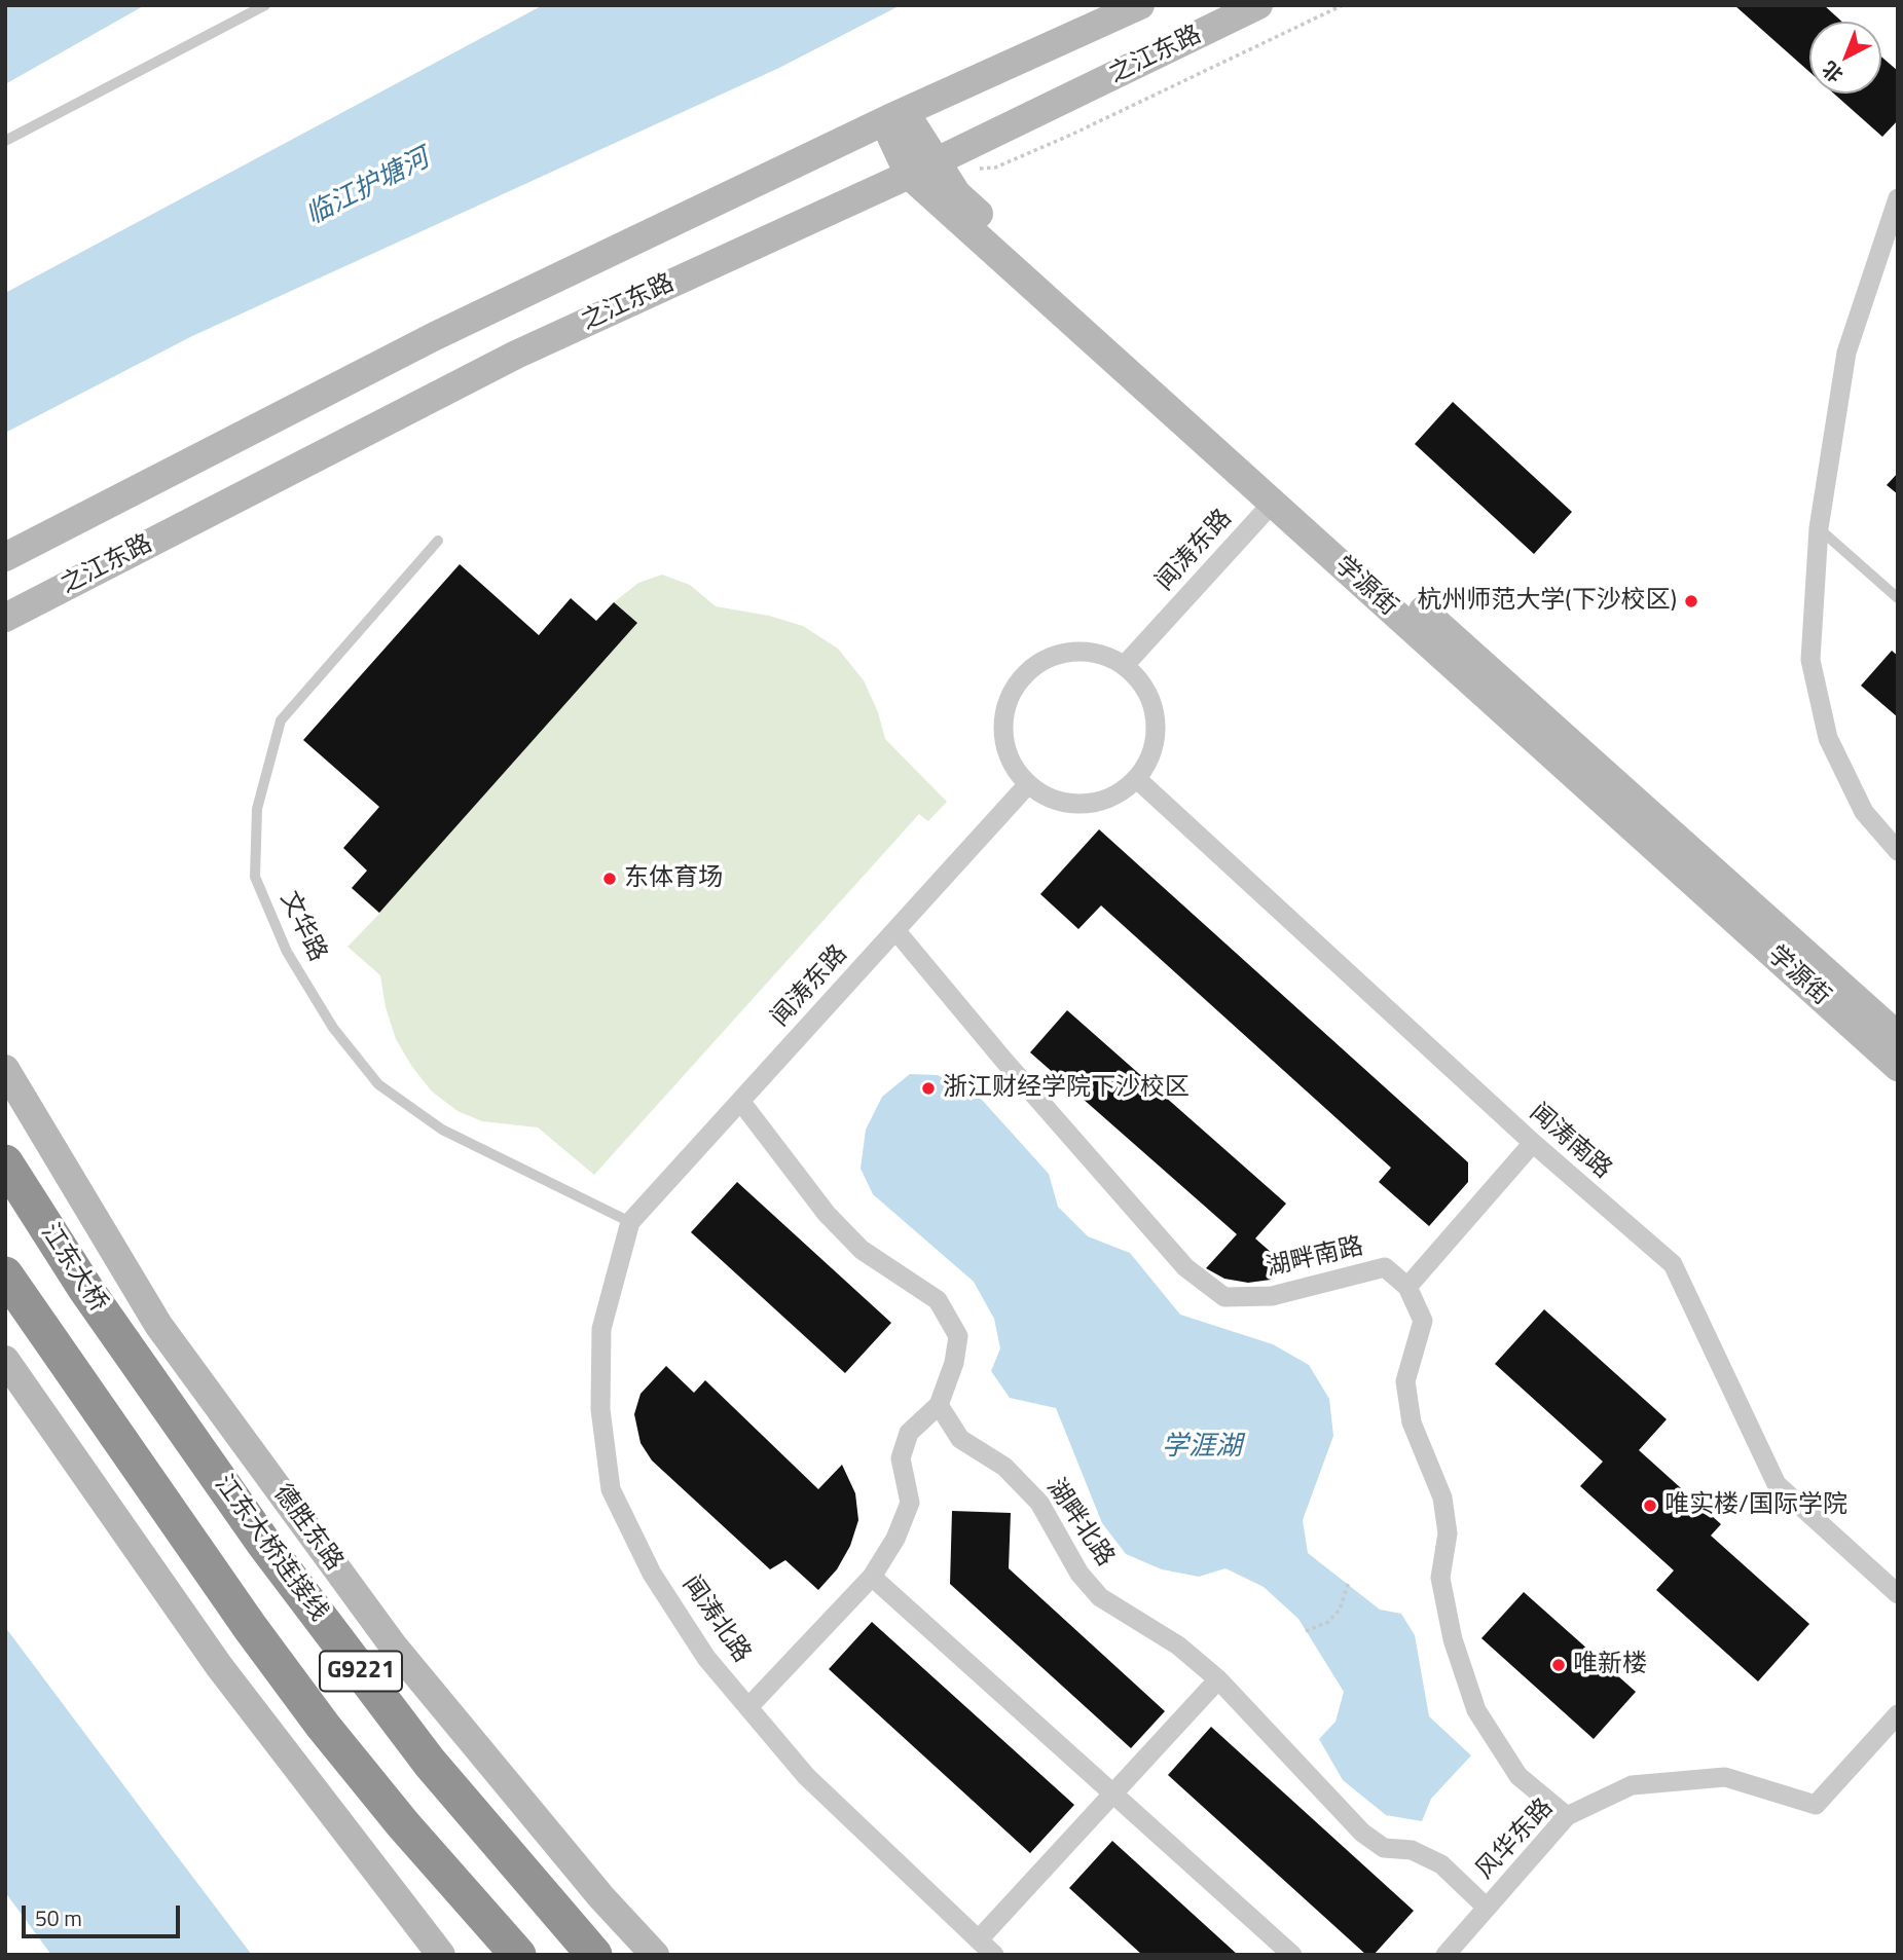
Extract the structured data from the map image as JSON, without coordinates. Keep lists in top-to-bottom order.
{
  "streets": {
    "highway": ["江东大桥", "江东大桥连接线", "G9221"],
    "main road": ["之江东路", "学源街", "德胜东路"],
    "street": [
      "闻涛东路",
      "闻涛南路",
      "湖畔南路",
      "湖畔北路",
      "闻涛北路",
      "风华东路"
    ],
    "lane": ["文华路"]
  },
  "crossings": [
    ["之江东路", "学源街"],
    ["闻涛东路", "学源街"],
    ["闻涛东路", "文华路"],
    ["闻涛东路", "闻涛南路"],
    ["闻涛东路", "湖畔南路"],
    ["闻涛东路", "闻涛北路"],
    ["文华路", "闻涛北路"],
    ["江东大桥", "江东大桥连接线"],
    ["湖畔北路", "风华东路"]
  ],
  "water": ["临江护塘河", "学涯湖"],
  "places": [
    "杭州师范大学(下沙校区)",
    "东体育场",
    "浙江财经学院下沙校区",
    "唯实楼/国际学院",
    "唯新楼"
  ],
  "scale_bar": "50 m",
  "north": "bottom left"
}
